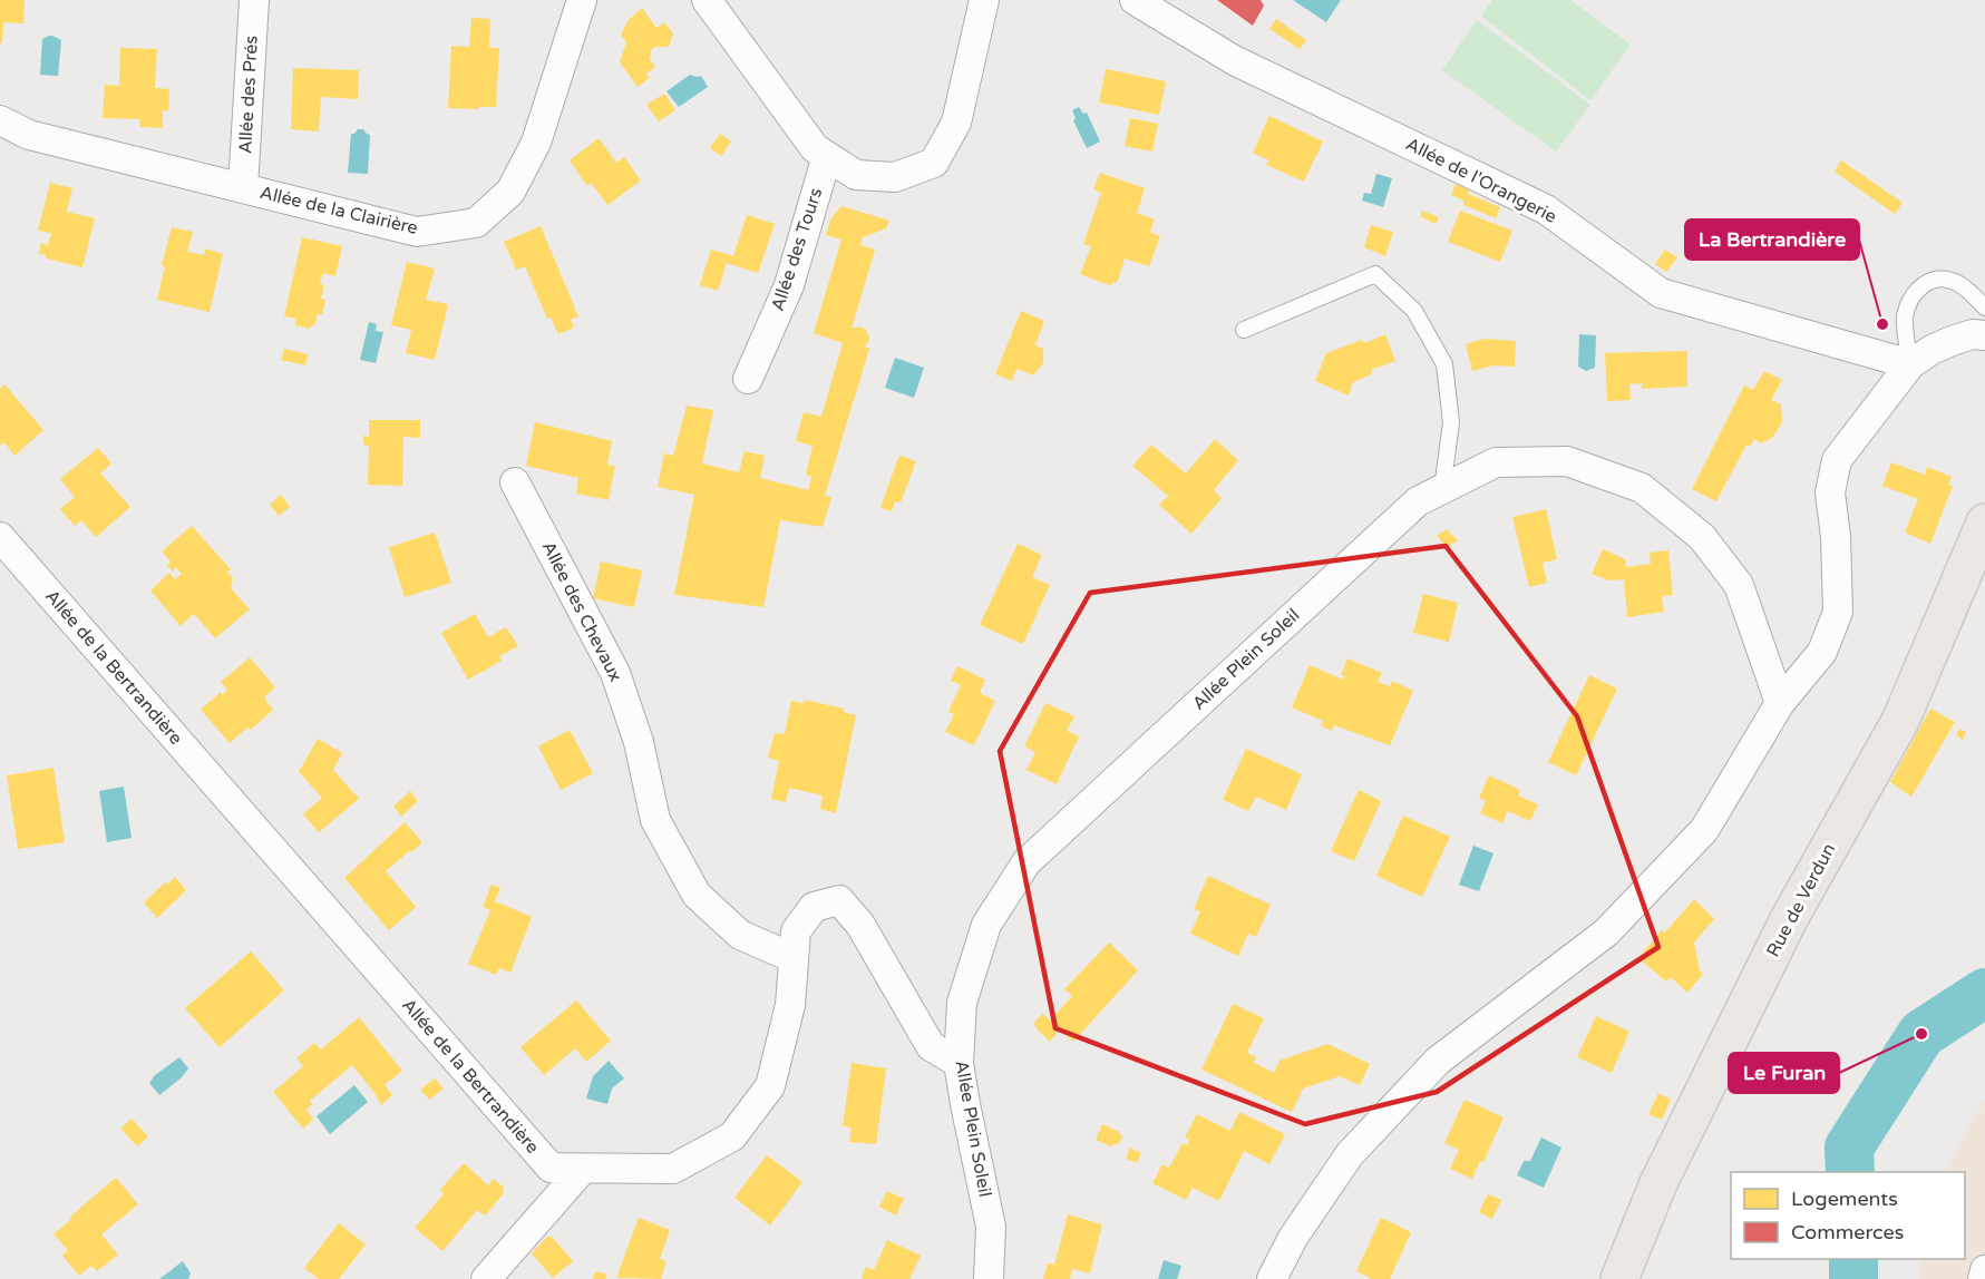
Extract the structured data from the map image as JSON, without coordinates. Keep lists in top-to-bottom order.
{
  "streets": {
    "main road": ["Rue de Verdun"],
    "street": [
      "Allée des Prés",
      "Allée de l'Orangerie",
      "Allée de la Clairière",
      "Allée des Tours",
      "Allée des Chevaux",
      "Allée Plein Soleil",
      "Allée de la Bertrandière"
    ]
  },
  "crossings": [
    ["Allée des Prés", "Allée de la Clairière"],
    ["Allée des Chevaux", "Allée de la Bertrandière"],
    ["Allée Plein Soleil", "Allée de la Bertrandière"]
  ],
  "places": ["La Bertrandière", "Le Furan"],
  "legend": ["Logements", "Commerces"]
}
